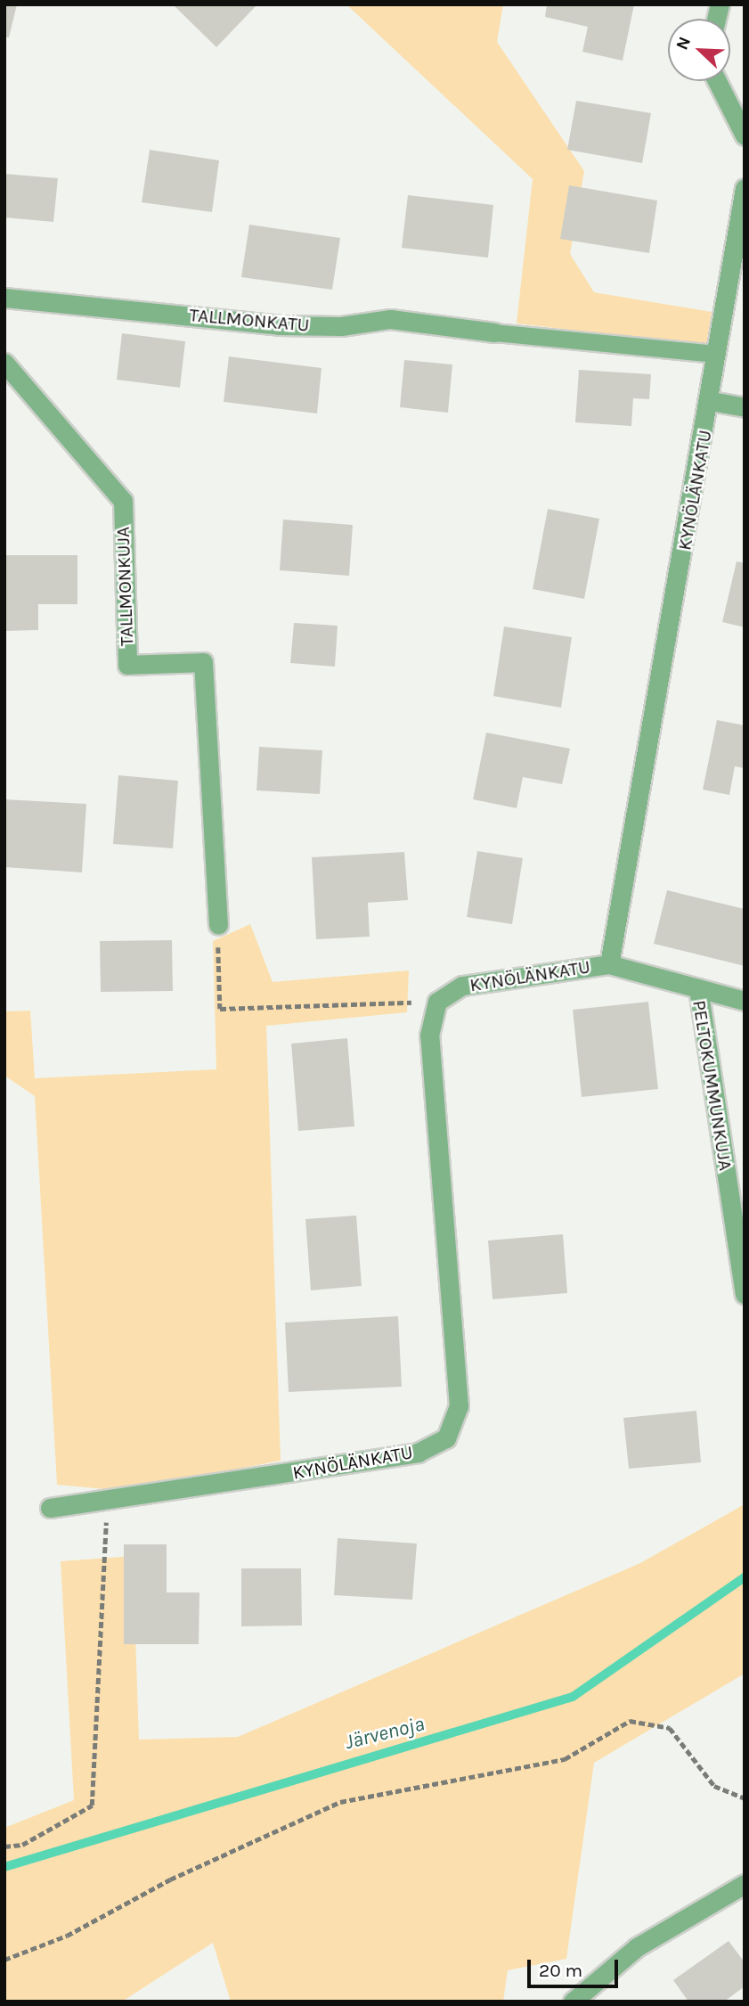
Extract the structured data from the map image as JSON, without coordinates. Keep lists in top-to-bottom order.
{
  "streets": {
    "street": [
      "TALLMONKATU",
      "KYNÖLÄNKATU",
      "TALLMONKUJA",
      "PELTOKUMMUNKUJA"
    ]
  },
  "water": ["Järvenoja"],
  "scale_bar": "20 m",
  "north": "top left"
}
